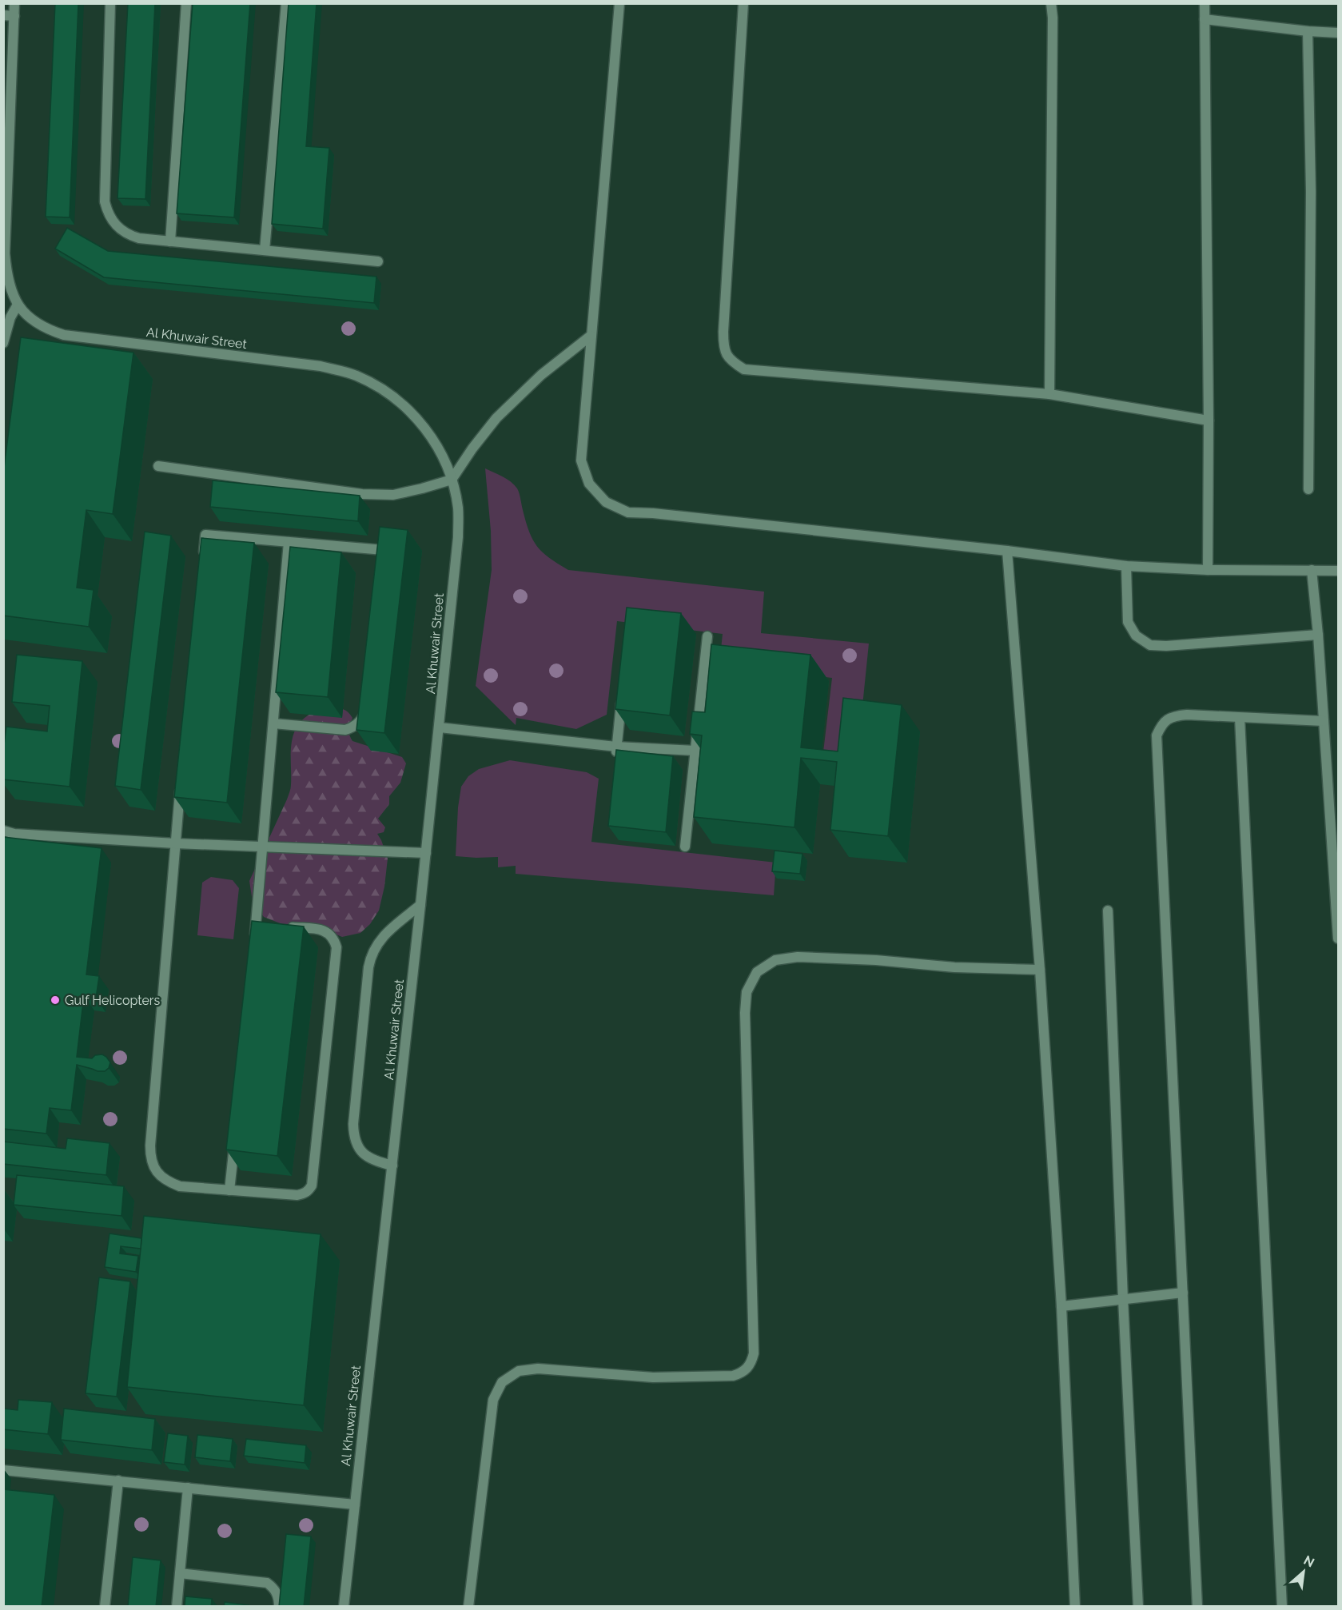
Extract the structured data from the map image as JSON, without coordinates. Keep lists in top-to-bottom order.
{
  "streets": {
    "street": ["Al Khuwair Street"]
  },
  "places": ["Gulf Helicopters"],
  "north": "top right"
}
